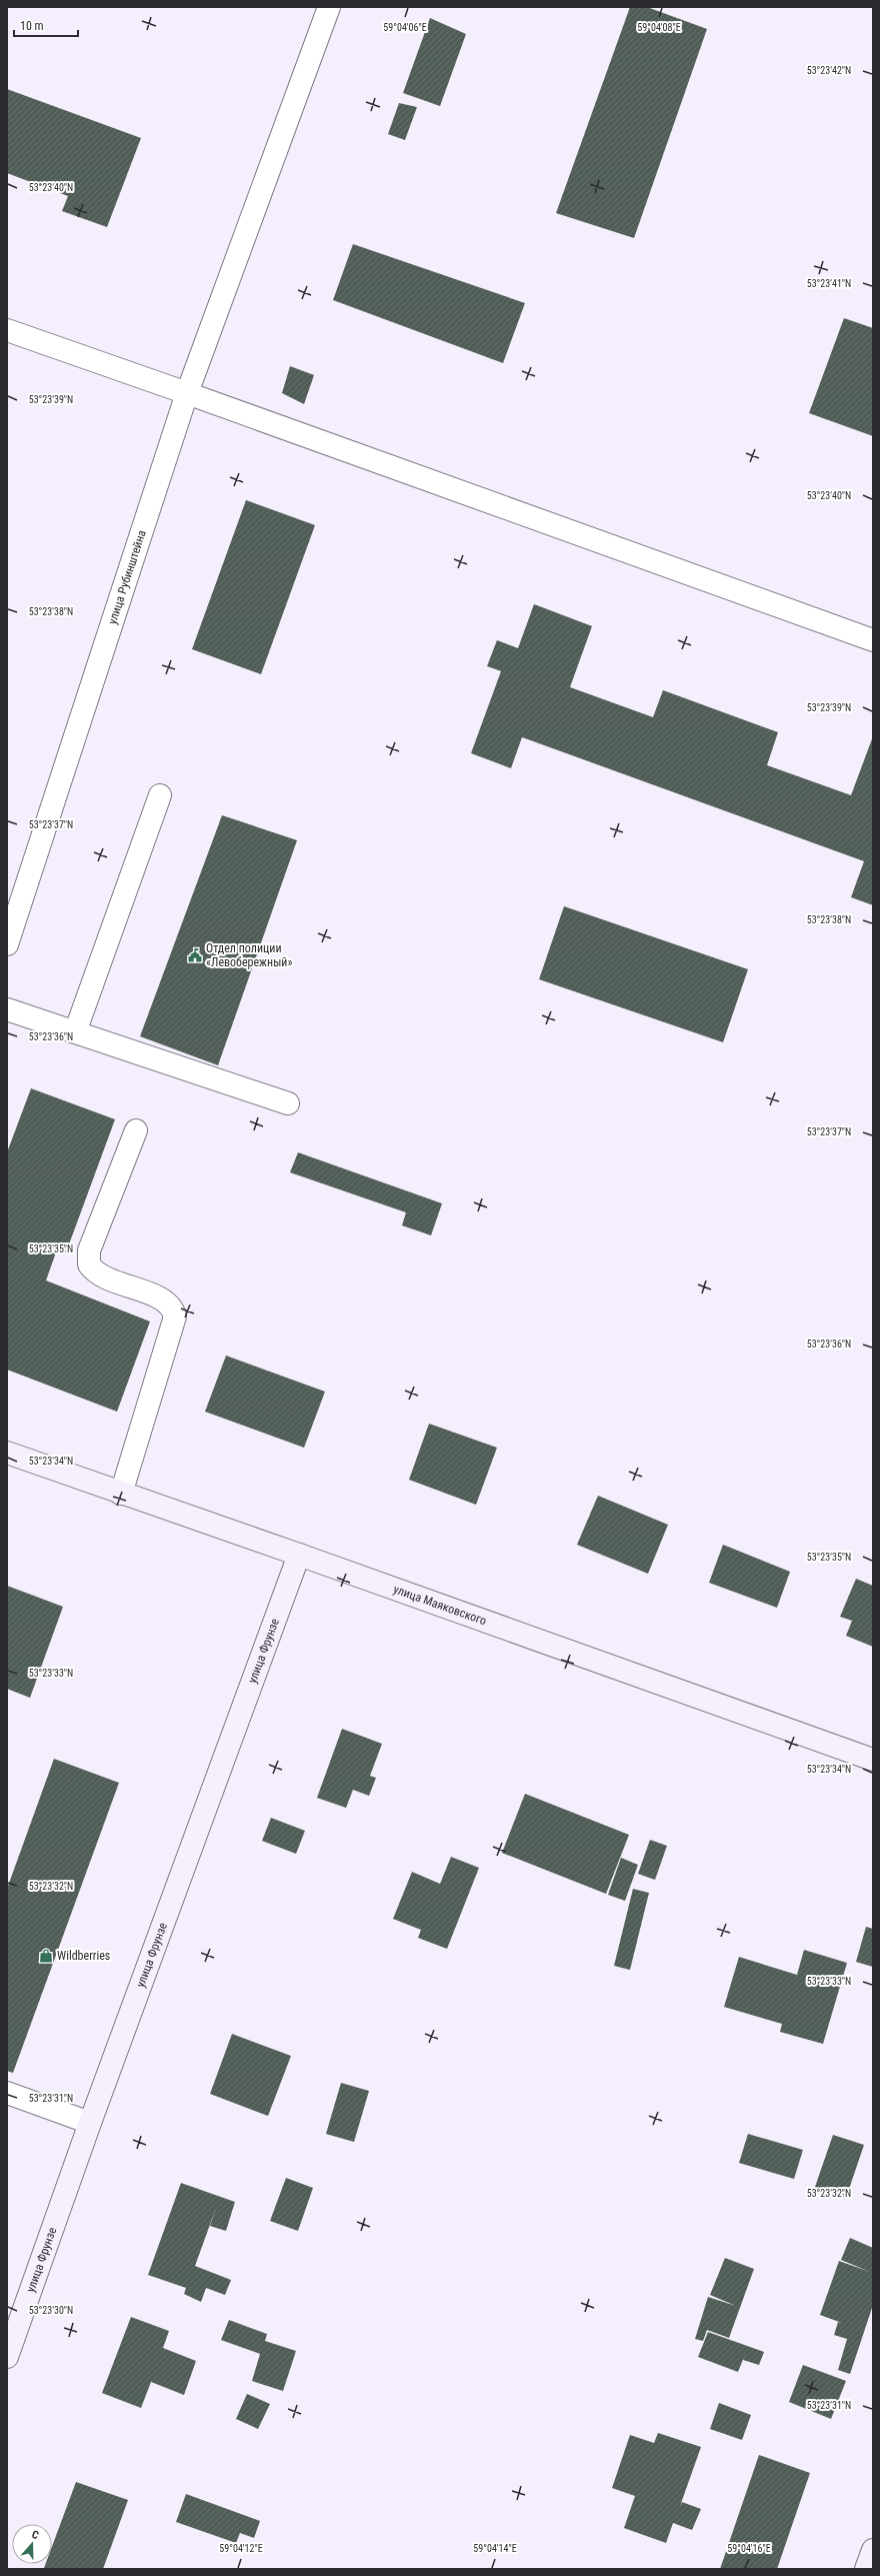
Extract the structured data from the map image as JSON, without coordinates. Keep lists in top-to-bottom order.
{
  "streets": {
    "street": ["улица Рубинштейна", "улица Маяковского", "улица Фрунзе"]
  },
  "crossings": [
    ["улица Маяковского", "улица Фрунзе"]
  ],
  "places": {
    "public building": ["Отдел полиции «Левобережный»"],
    "shop": ["Wildberries"]
  },
  "scale_bar": "10 m",
  "north": "top",
  "coordinates": [
    "59°04'06\"E",
    "59°04'08\"E",
    "53°23'42\"N",
    "53°23'40\"N",
    "53°23'41\"N",
    "53°23'39\"N",
    "53°23'38\"N",
    "53°23'37\"N",
    "53°23'36\"N",
    "53°23'35\"N",
    "53°23'34\"N",
    "53°23'33\"N",
    "53°23'32\"N",
    "53°23'31\"N",
    "53°23'30\"N",
    "59°04'12\"E",
    "59°04'14\"E",
    "59°04'16\"E"
  ]
}
